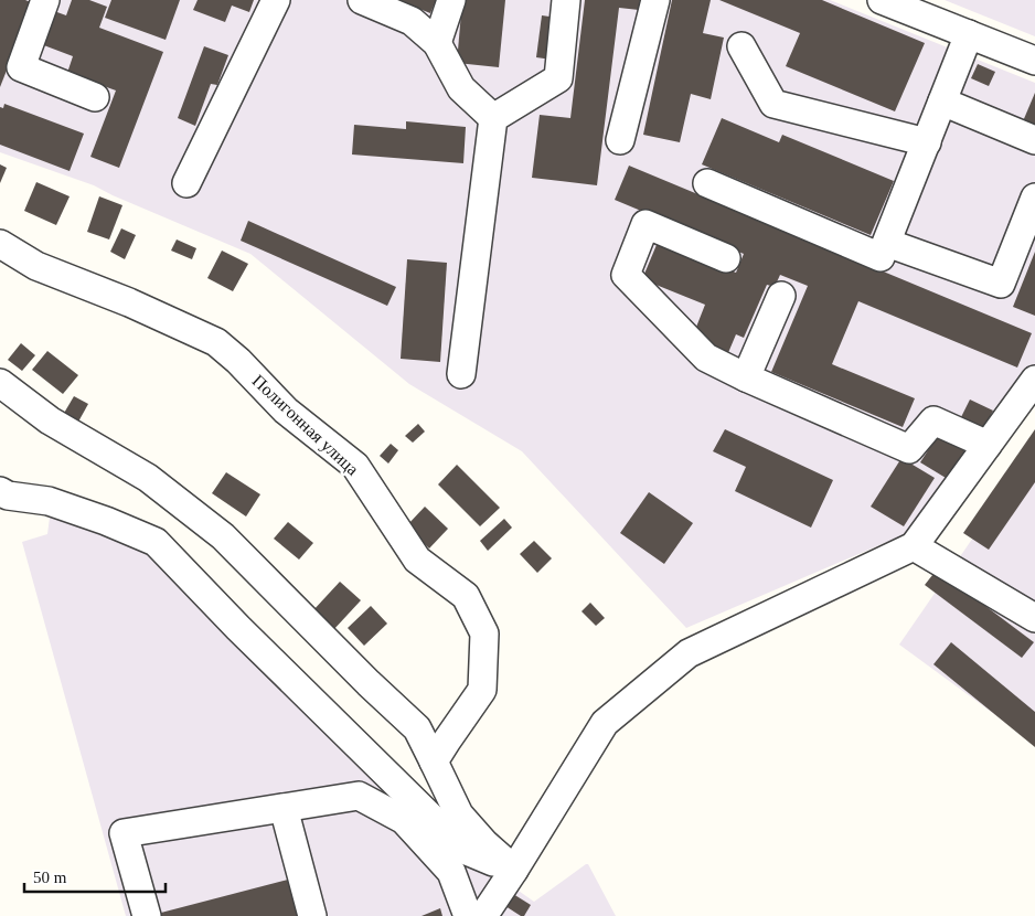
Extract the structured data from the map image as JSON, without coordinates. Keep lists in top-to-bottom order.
{
  "streets": {
    "street": ["Полигонная улица"]
  },
  "scale_bar": "50 m"
}
